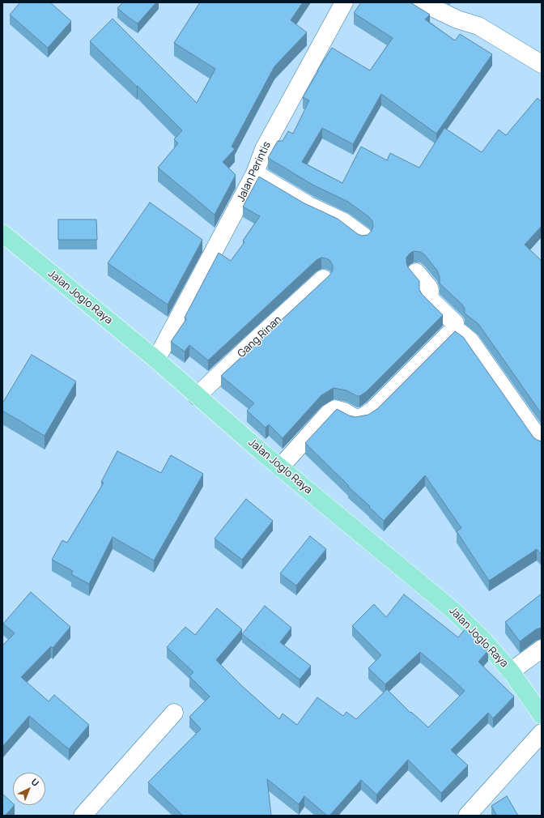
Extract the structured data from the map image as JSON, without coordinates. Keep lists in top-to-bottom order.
{
  "streets": {
    "main road": ["Jalan Joglo Raya"],
    "street": ["Jalan Perintis", "Gang Rinan"]
  },
  "crossings": [
    ["Jalan Perintis", "Jalan Joglo Raya"],
    ["Jalan Joglo Raya", "Gang Rinan"]
  ],
  "north": "top right"
}
